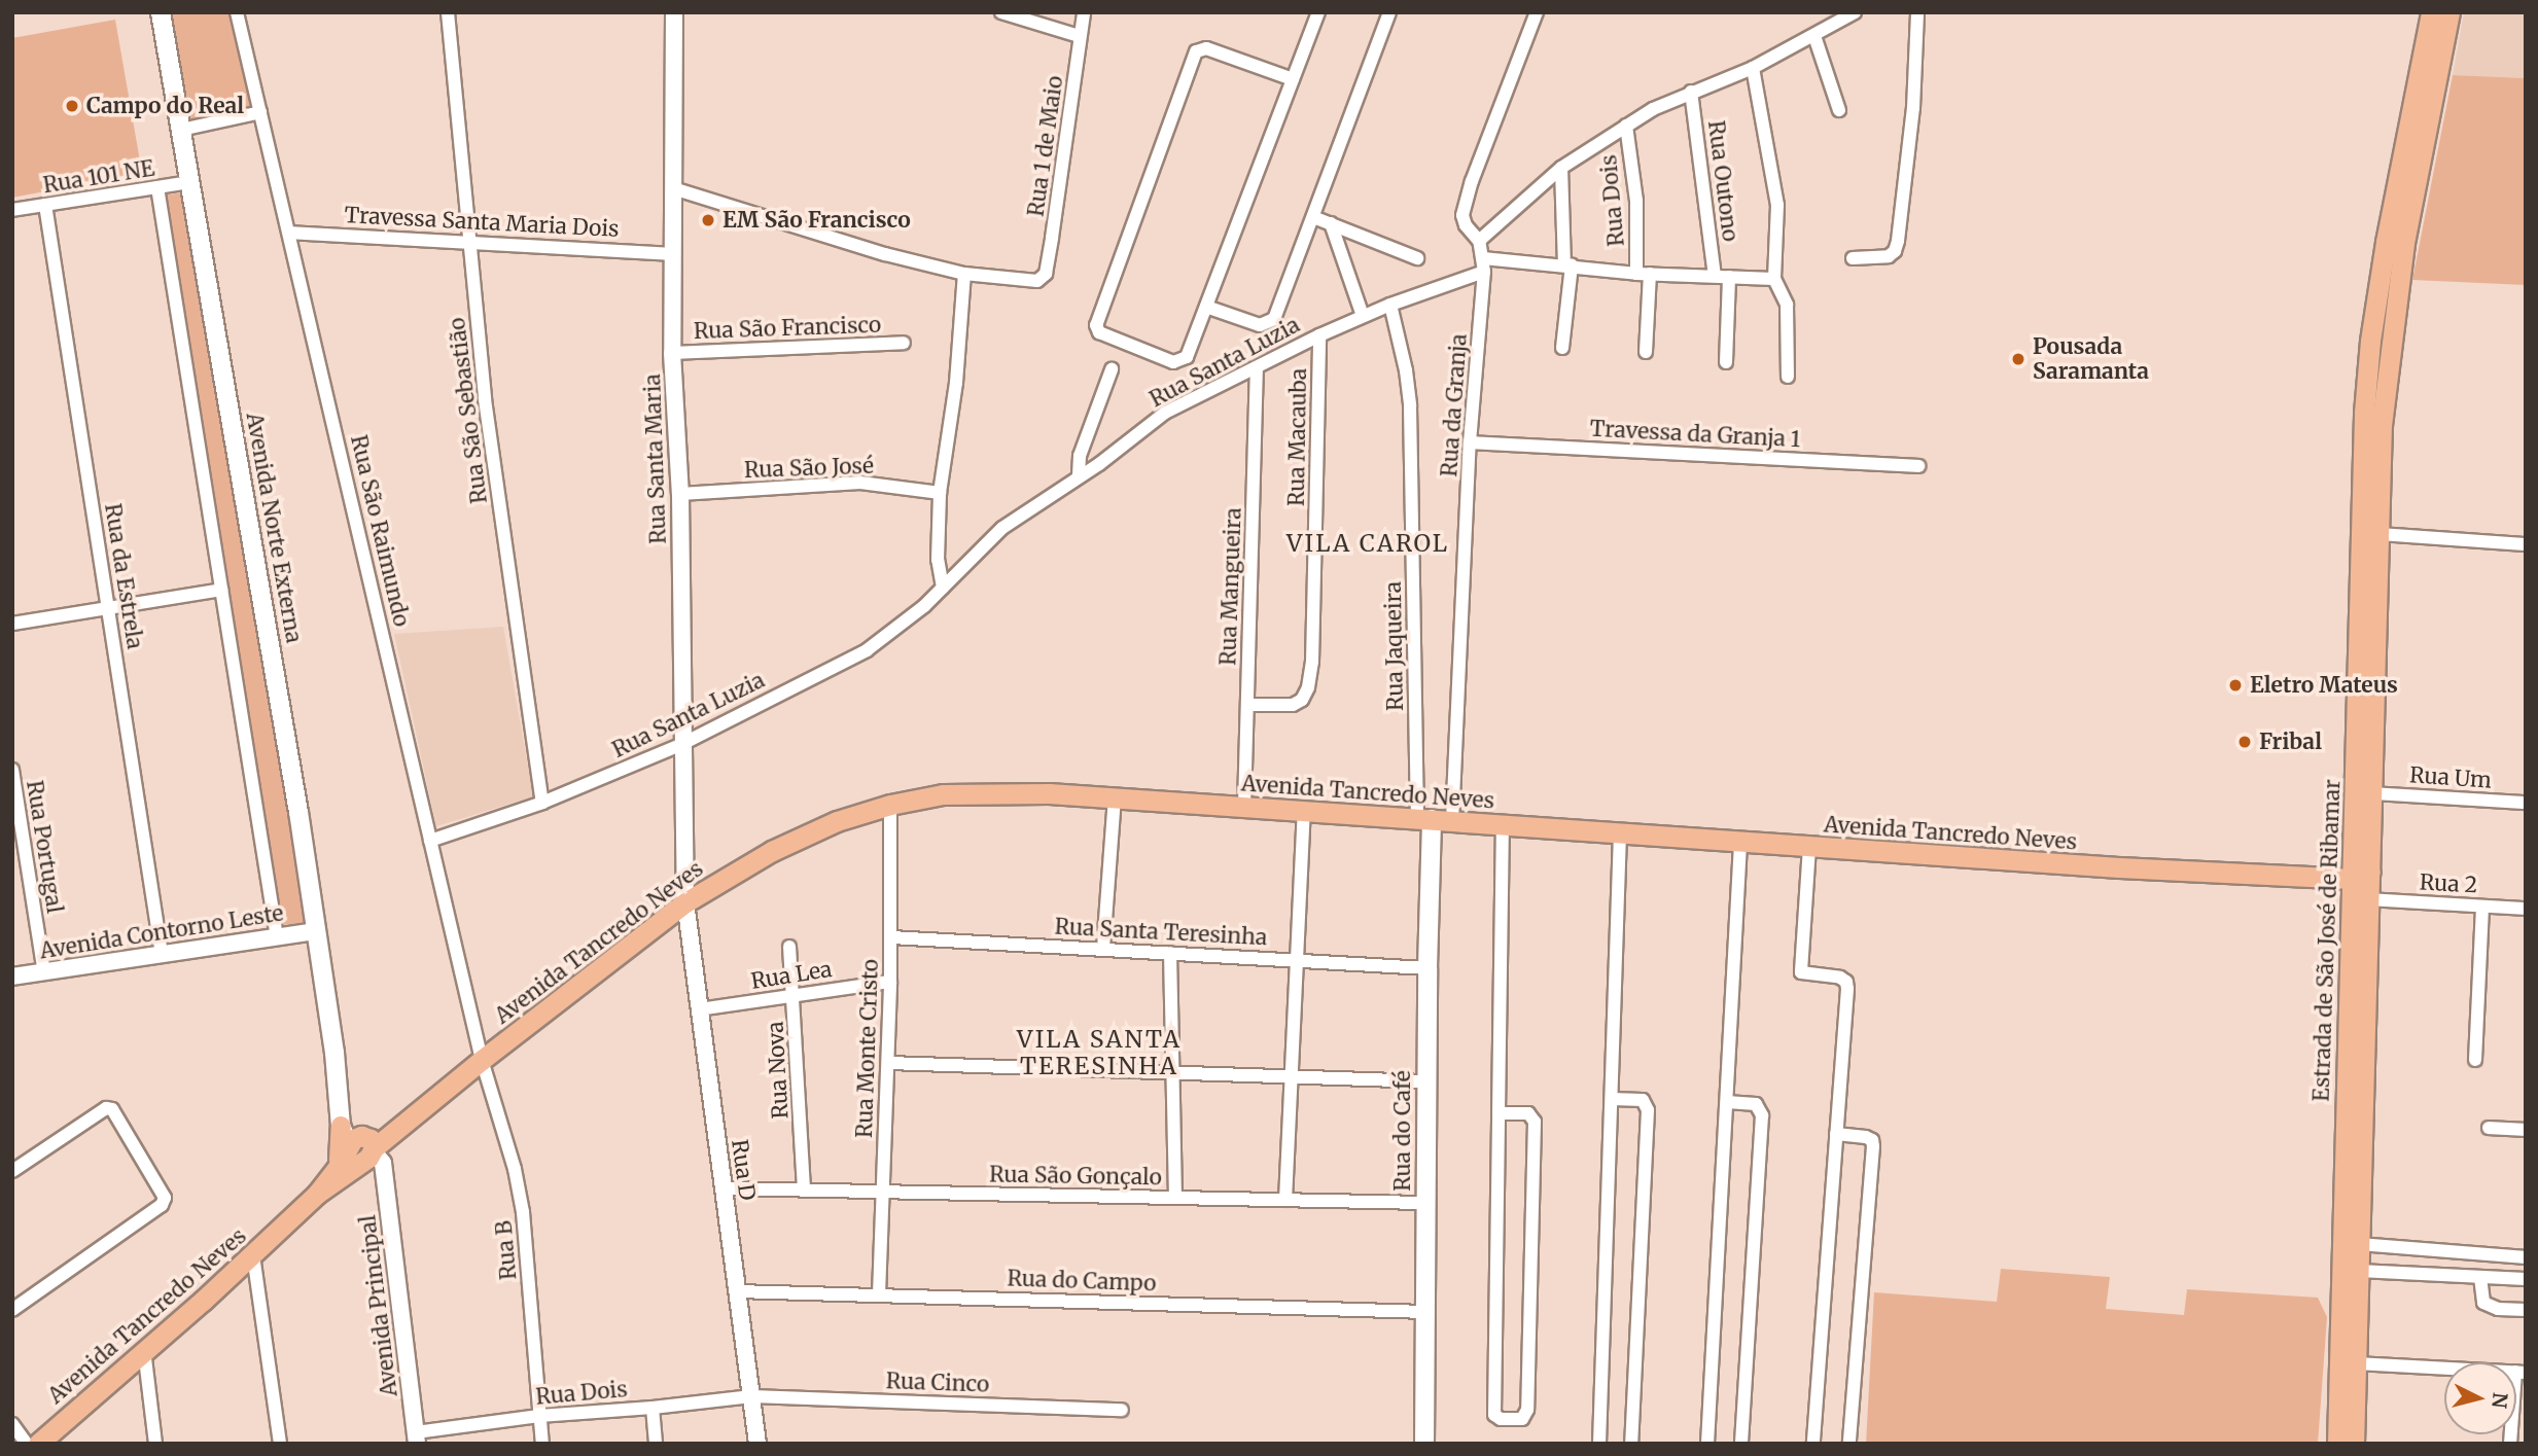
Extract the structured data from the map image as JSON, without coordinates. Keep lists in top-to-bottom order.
{
  "streets": {
    "main road": [
      "Avenida Norte Externa",
      "Avenida Tancredo Neves",
      "Estrada de São José de Ribamar",
      "Rua do Café"
    ],
    "street": [
      "Rua 1 de Maio",
      "Rua 101 NE",
      "Rua Outono",
      "Rua Dois",
      "Travessa Santa Maria Dois",
      "Rua São Francisco",
      "Rua Santa Luzia",
      "Rua da Granja",
      "Rua São Sebastião",
      "Travessa da Granja 1",
      "Rua Macauba",
      "Rua Santa Maria",
      "Rua São José",
      "Rua São Raimundo",
      "Rua da Estrela",
      "Rua Mangueira",
      "Rua Jaqueira",
      "Rua Um",
      "Rua Portugal",
      "Rua 2",
      "Avenida Contorno Leste",
      "Rua Santa Teresinha",
      "Rua Lea",
      "Rua Monte Cristo",
      "Rua Nova",
      "Rua D",
      "Rua São Gonçalo",
      "Rua B",
      "Rua do Campo",
      "Avenida Principal",
      "Rua Cinco"
    ]
  },
  "crossings": [
    ["Rua 101 NE", "Avenida Norte Externa"],
    ["Rua 101 NE", "Rua da Estrela"],
    ["Rua Dois", "Rua D"],
    ["Rua Dois", "Rua B"],
    ["Rua Dois", "Avenida Principal"],
    ["Rua Dois", "Rua Cinco"],
    ["Travessa Santa Maria Dois", "Rua São Sebastião"],
    ["Travessa Santa Maria Dois", "Rua Santa Maria"],
    ["Travessa Santa Maria Dois", "Rua São Raimundo"],
    ["Rua São Francisco", "Rua Santa Maria"],
    ["Rua Santa Luzia", "Rua da Granja"],
    ["Rua Santa Luzia", "Rua São Sebastião"],
    ["Rua Santa Luzia", "Rua Macauba"],
    ["Rua Santa Luzia", "Rua Santa Maria"],
    ["Rua Santa Luzia", "Rua São Raimundo"],
    ["Rua Santa Luzia", "Rua Mangueira"],
    ["Rua Santa Luzia", "Rua Jaqueira"],
    ["Rua da Granja", "Travessa da Granja 1"],
    ["Rua da Granja", "Rua Jaqueira"],
    ["Rua da Granja", "Avenida Tancredo Neves"],
    ["Rua da Granja", "Rua do Café"],
    ["Rua Macauba", "Rua Mangueira"],
    ["Rua Santa Maria", "Rua São José"],
    ["Rua Santa Maria", "Avenida Tancredo Neves"],
    ["Rua Santa Maria", "Rua D"],
    ["Avenida Norte Externa", "Avenida Tancredo Neves"],
    ["Avenida Norte Externa", "Avenida Contorno Leste"],
    ["Avenida Norte Externa", "Avenida Principal"],
    ["Rua São Raimundo", "Avenida Tancredo Neves"],
    ["Rua São Raimundo", "Rua B"],
    ["Rua da Estrela", "Avenida Contorno Leste"],
    ["Rua Mangueira", "Avenida Tancredo Neves"],
    ["Rua Jaqueira", "Avenida Tancredo Neves"],
    ["Rua Jaqueira", "Rua do Café"],
    ["Rua Um", "Estrada de São José de Ribamar"],
    ["Avenida Tancredo Neves", "Estrada de São José de Ribamar"],
    ["Avenida Tancredo Neves", "Rua Monte Cristo"],
    ["Avenida Tancredo Neves", "Rua do Café"],
    ["Avenida Tancredo Neves", "Rua D"],
    ["Avenida Tancredo Neves", "Rua B"],
    ["Avenida Tancredo Neves", "Avenida Principal"],
    ["Rua Portugal", "Avenida Contorno Leste"],
    ["Rua 2", "Estrada de São José de Ribamar"],
    ["Rua Santa Teresinha", "Rua Monte Cristo"],
    ["Rua Santa Teresinha", "Rua do Café"],
    ["Rua Lea", "Rua Monte Cristo"],
    ["Rua Lea", "Rua Nova"],
    ["Rua Lea", "Rua D"],
    ["Rua Monte Cristo", "Rua São Gonçalo"],
    ["Rua Monte Cristo", "Rua do Campo"],
    ["Rua Nova", "Rua São Gonçalo"],
    ["Rua do Café", "Rua São Gonçalo"],
    ["Rua do Café", "Rua do Campo"],
    ["Rua D", "Rua São Gonçalo"],
    ["Rua D", "Rua do Campo"],
    ["Rua D", "Rua Cinco"]
  ],
  "districts": ["VILA CAROL", "VILA SANTA TERESINHA"],
  "places": [
    "Campo do Real",
    "EM São Francisco",
    "Pousada Saramanta",
    "Eletro Mateus",
    "Fribal"
  ],
  "north": "right"
}
